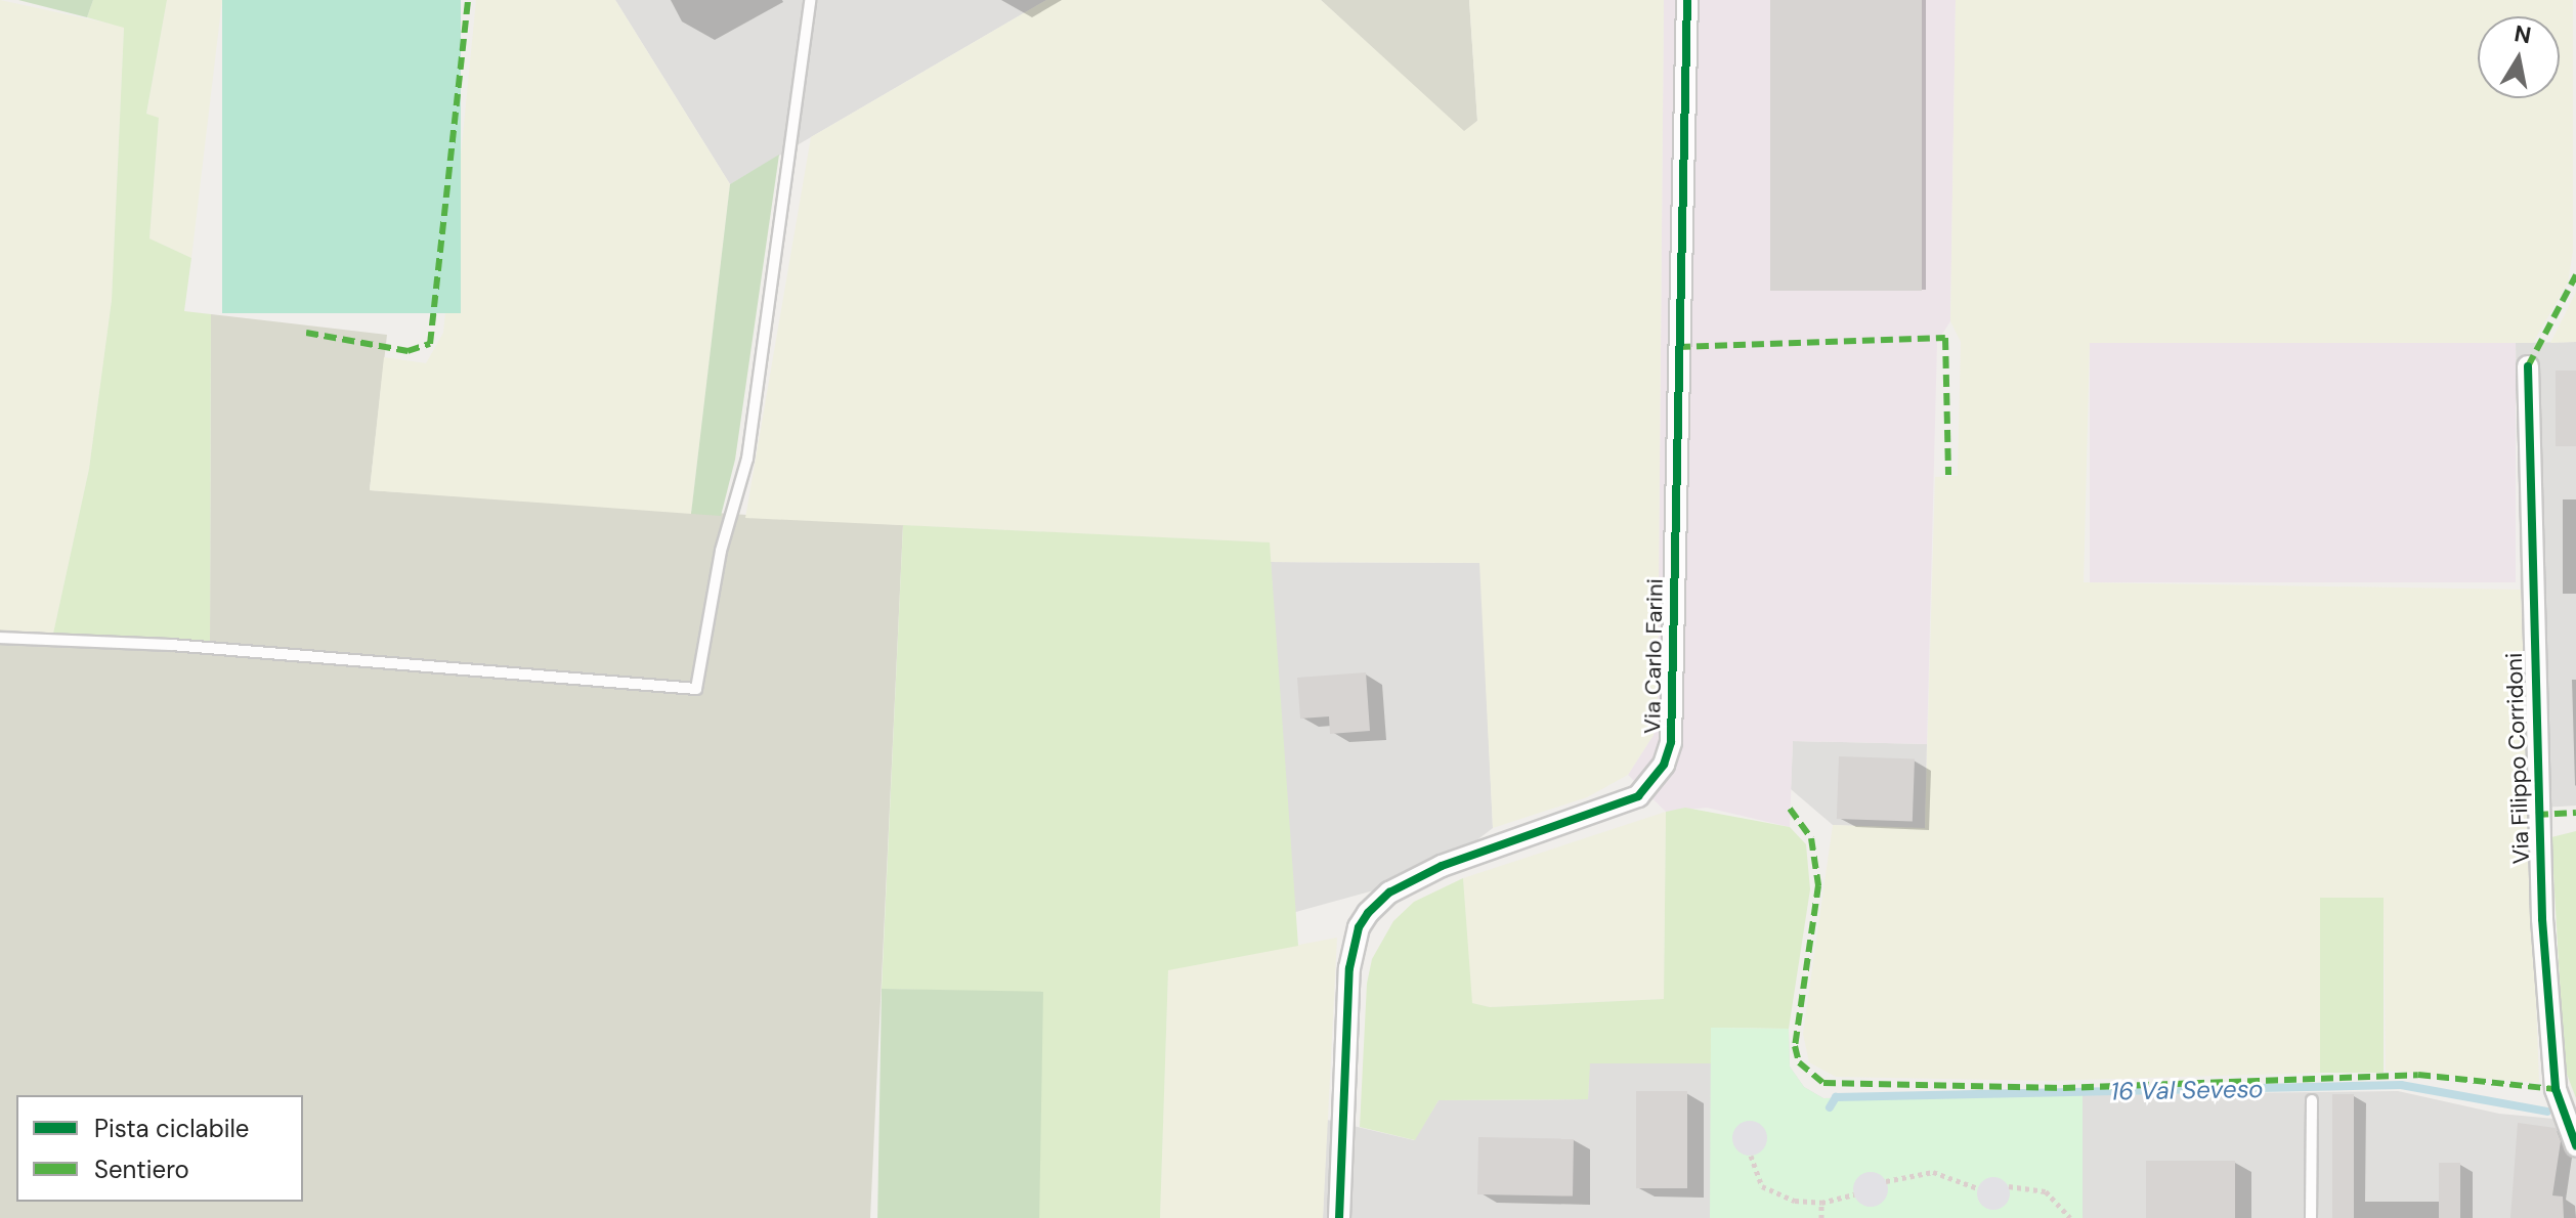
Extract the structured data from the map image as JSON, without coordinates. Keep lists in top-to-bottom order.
{
  "streets": {
    "street": ["Via Carlo Farini", "Via Filippo Corridoni"]
  },
  "water": ["16 Val Seveso"],
  "legend": ["Pista ciclabile", "Sentiero"],
  "north": "top"
}
